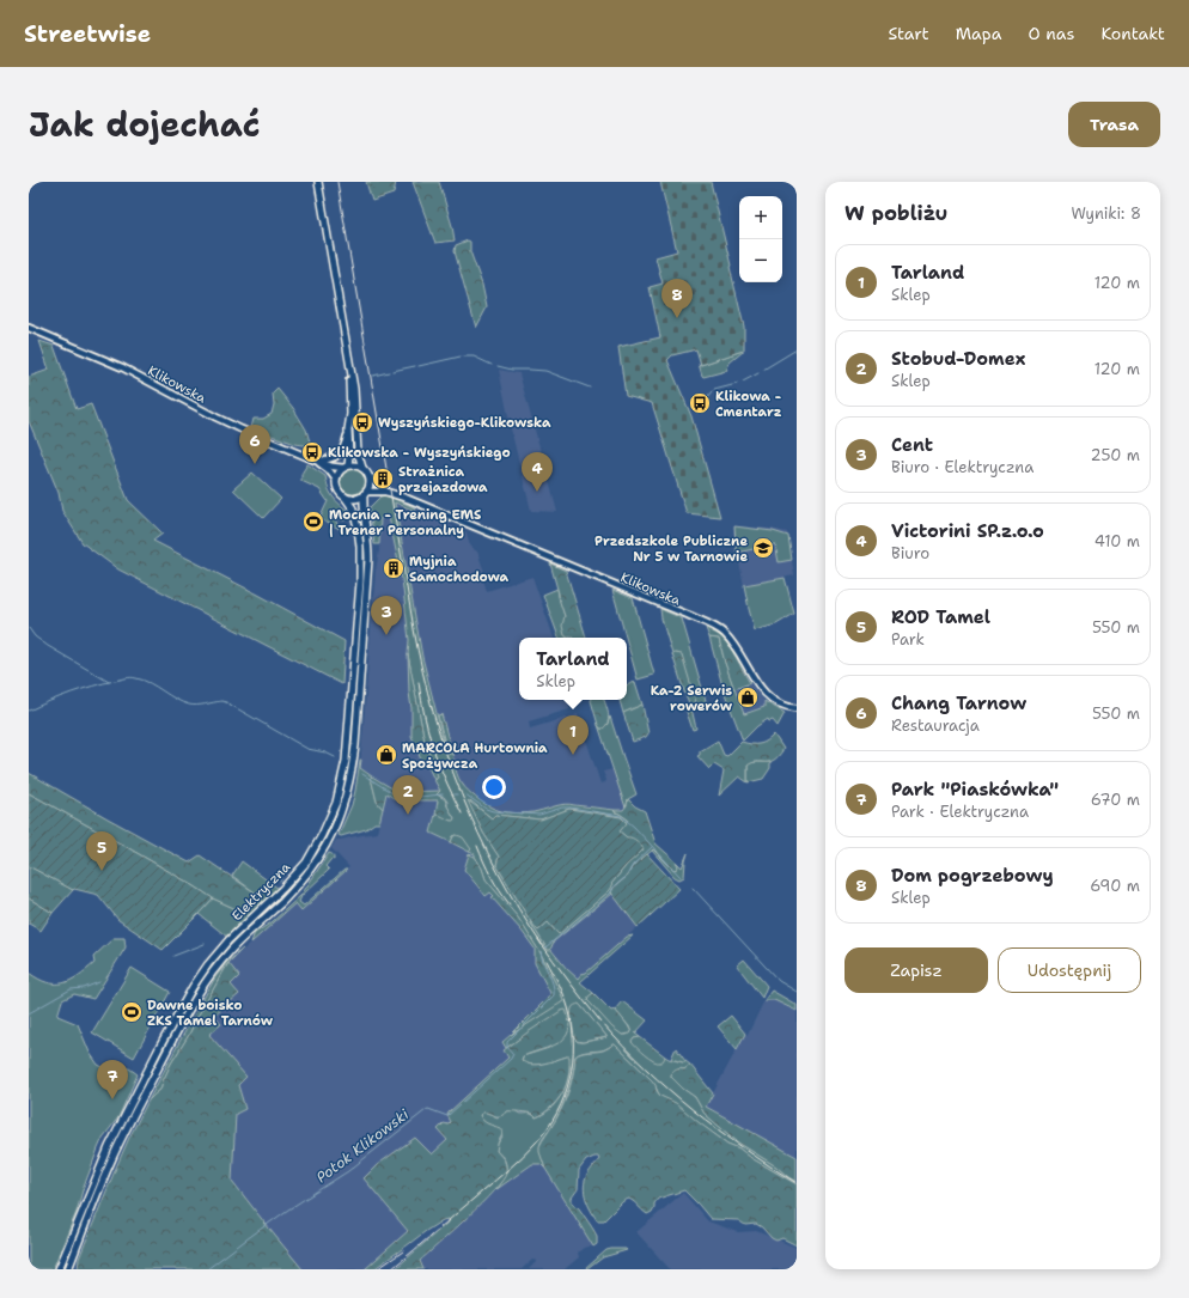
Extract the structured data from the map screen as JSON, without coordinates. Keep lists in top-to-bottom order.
{
  "streets": {
    "main road": ["Elektryczna"],
    "street": ["Klikowska"]
  },
  "crossings": [
    ["Klikowska", "Elektryczna"]
  ],
  "water": ["Potok Klikowski"],
  "places": {
    "bus stop": ["Klikowa - Cmentarz", "Wyszyńskiego-Klikowska", "Klikowska - Wyszyńskiego"],
    "building": ["Strażnica przejazdowa", "Myjnia Samochodowa"],
    "sports": ["Mocnia - Trening EMS | Trener Personalny", "Dawne boisko ZKS Tamel Tarnów"],
    "school or university": ["Przedszkole Publiczne Nr 5 w Tarnowie"],
    "shop": ["Ka-2 Serwis rowerów", "MARCOLA Hurtownia Spożywcza"]
  },
  "page": {
    "header": "Streetwise",
    "nav": [
      "Start",
      "Mapa",
      "O nas",
      "Kontakt"
    ],
    "title": "Jak dojechać",
    "buttons": [
      "Trasa",
      ["Zapisz", "Udostępnij"]
    ],
    "heading": ["W pobliżu", "Wyniki: 8"],
    "map_buttons": ["+", "−"],
    "list": [
      {
        "mark": "1",
        "name": "Tarland",
        "note": "Sklep",
        "value": "120 m"
      },
      {
        "mark": "2",
        "name": "Stobud-Domex",
        "note": "Sklep",
        "value": "120 m"
      },
      {
        "mark": "3",
        "name": "Cent",
        "note": "Biuro · Elektryczna",
        "value": "250 m"
      },
      {
        "mark": "4",
        "name": "Victorini SP.z.o.o",
        "note": "Biuro",
        "value": "410 m"
      },
      {
        "mark": "5",
        "name": "ROD Tamel",
        "note": "Park",
        "value": "550 m"
      },
      {
        "mark": "6",
        "name": "Chang Tarnow",
        "note": "Restauracja",
        "value": "550 m"
      },
      {
        "mark": "7",
        "name": "Park \"Piaskówka\"",
        "note": "Park · Elektryczna",
        "value": "670 m"
      },
      {
        "mark": "8",
        "name": "Dom pogrzebowy",
        "note": "Sklep",
        "value": "690 m"
      }
    ],
    "pins": [
      "8",
      "6",
      "4",
      "3",
      "1",
      "2",
      "5",
      "7"
    ],
    "popup": ["Tarland", "Sklep"]
  }
}
